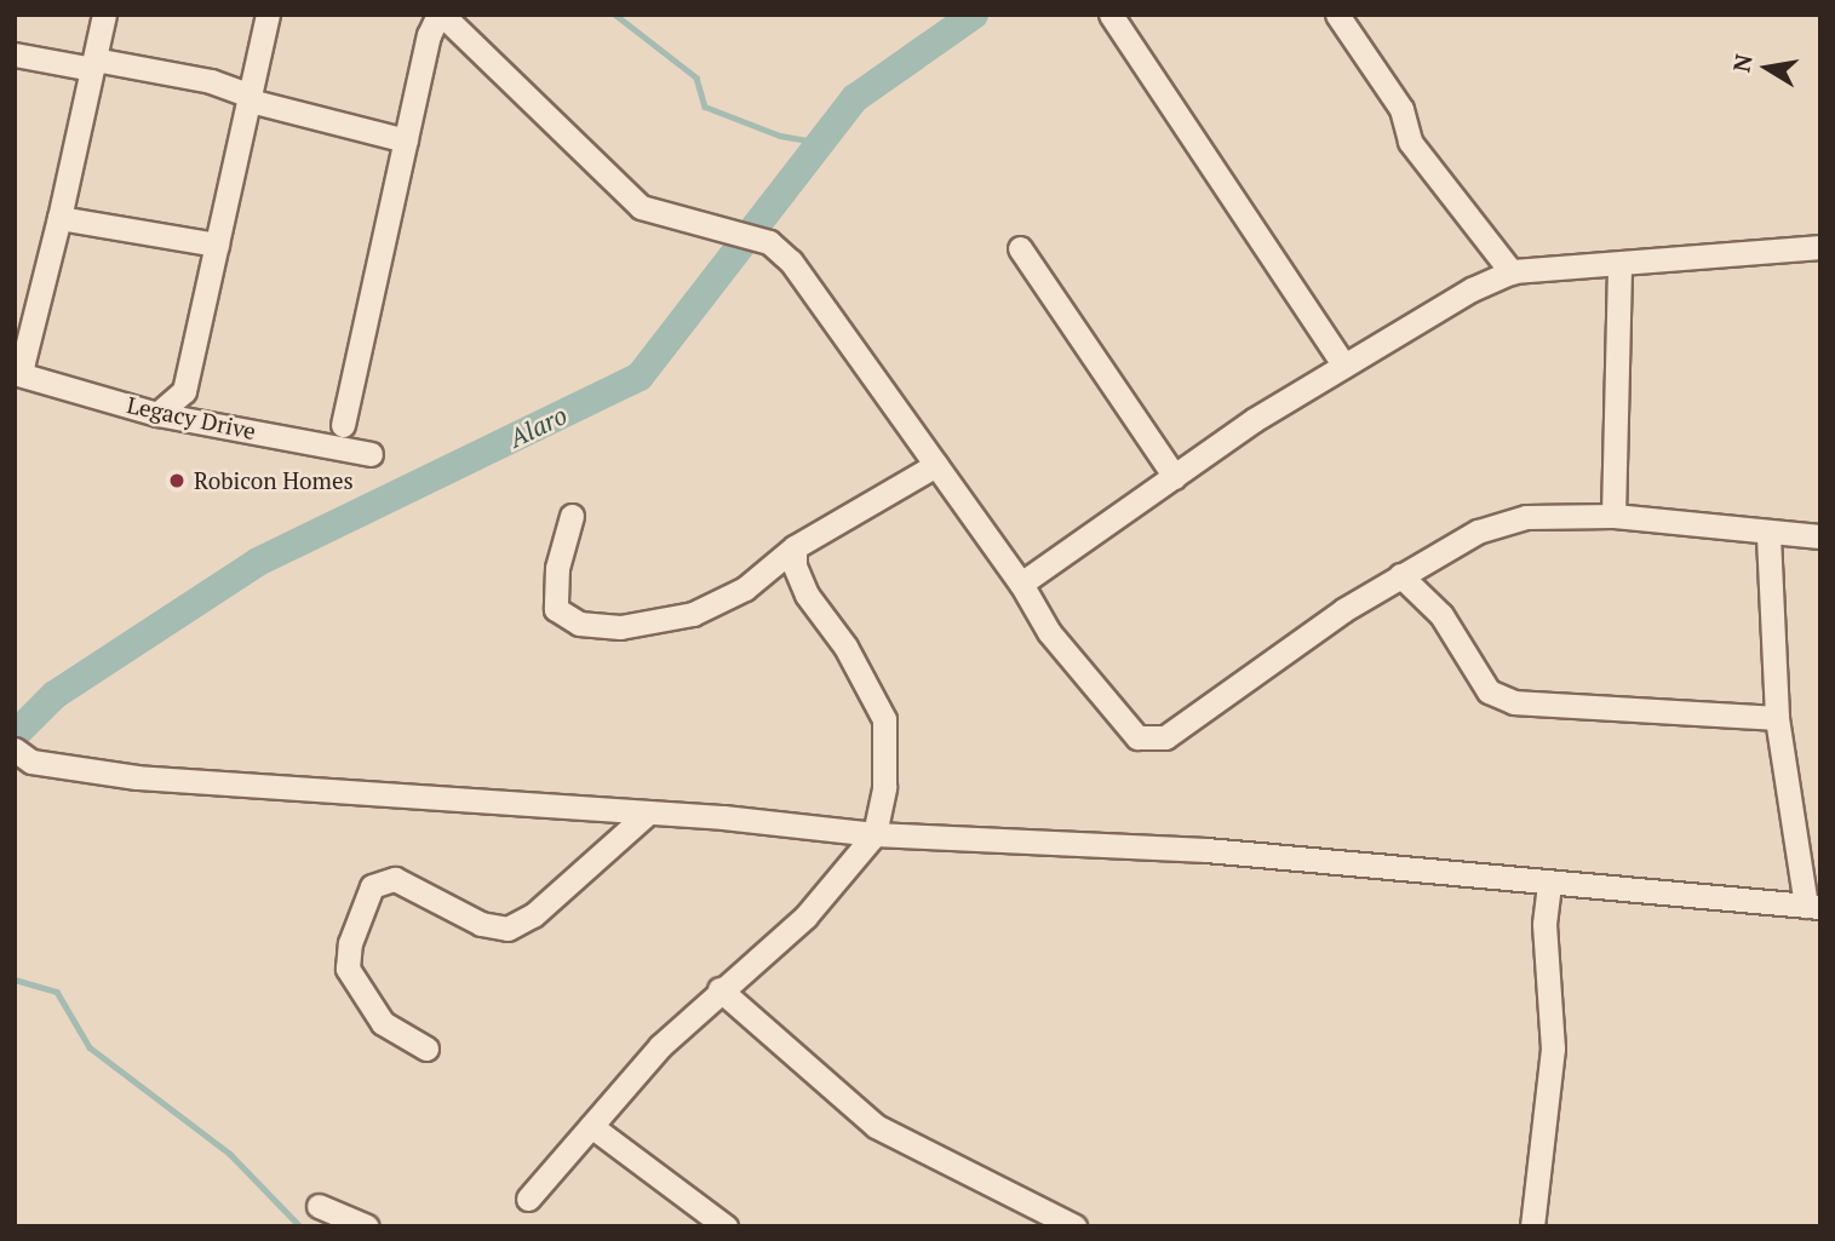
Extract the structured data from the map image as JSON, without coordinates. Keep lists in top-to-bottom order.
{
  "streets": {
    "street": ["Legacy Drive"]
  },
  "water": ["Alaro"],
  "places": ["Robicon Homes"],
  "north": "left"
}
